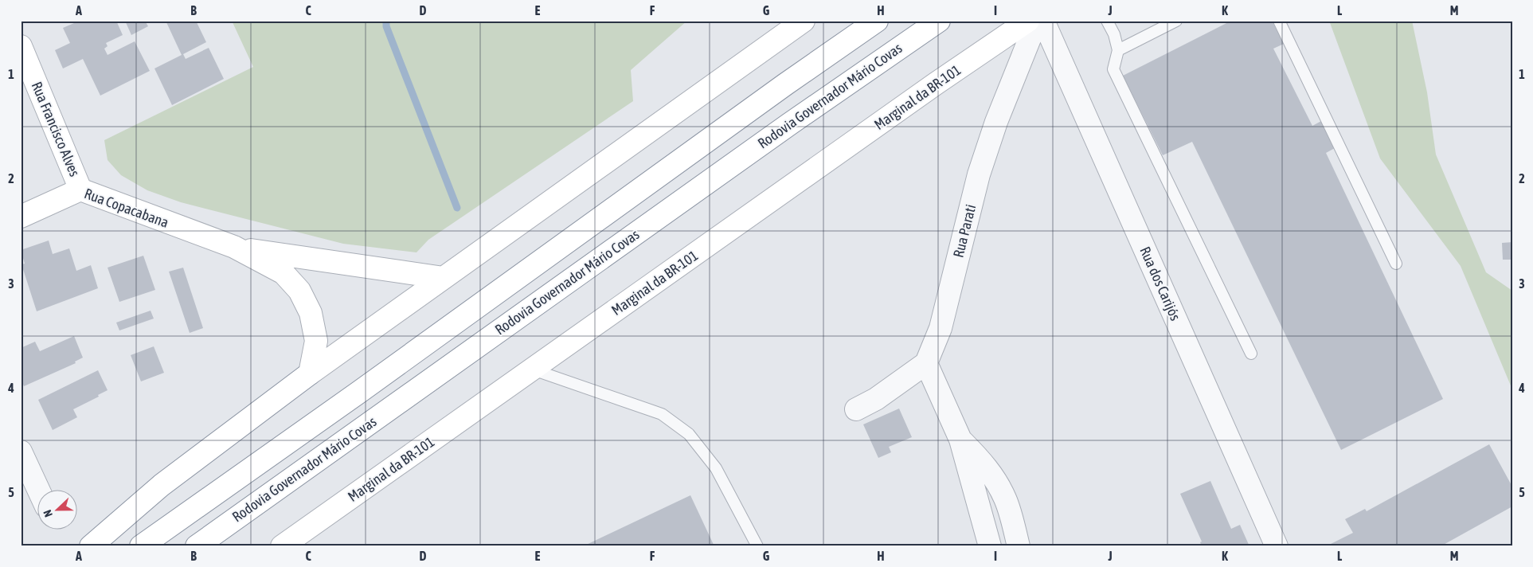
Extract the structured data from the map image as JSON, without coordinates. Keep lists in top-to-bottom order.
{
  "streets": {
    "main road": [
      "Rodovia Governador Mário Covas",
      "Marginal da BR-101",
      "Rua Francisco Alves",
      "Rua Copacabana"
    ],
    "street": ["Rua Parati", "Rua dos Carijós"]
  },
  "crossings": [
    ["Rua Francisco Alves", "Rua Copacabana"]
  ],
  "north": "left",
  "grid": {
    "columns": [
      "A",
      "B",
      "C",
      "D",
      "E",
      "F",
      "G",
      "H",
      "I",
      "J",
      "K",
      "L",
      "M"
    ],
    "rows": [
      "1",
      "2",
      "3",
      "4",
      "5"
    ]
  }
}
